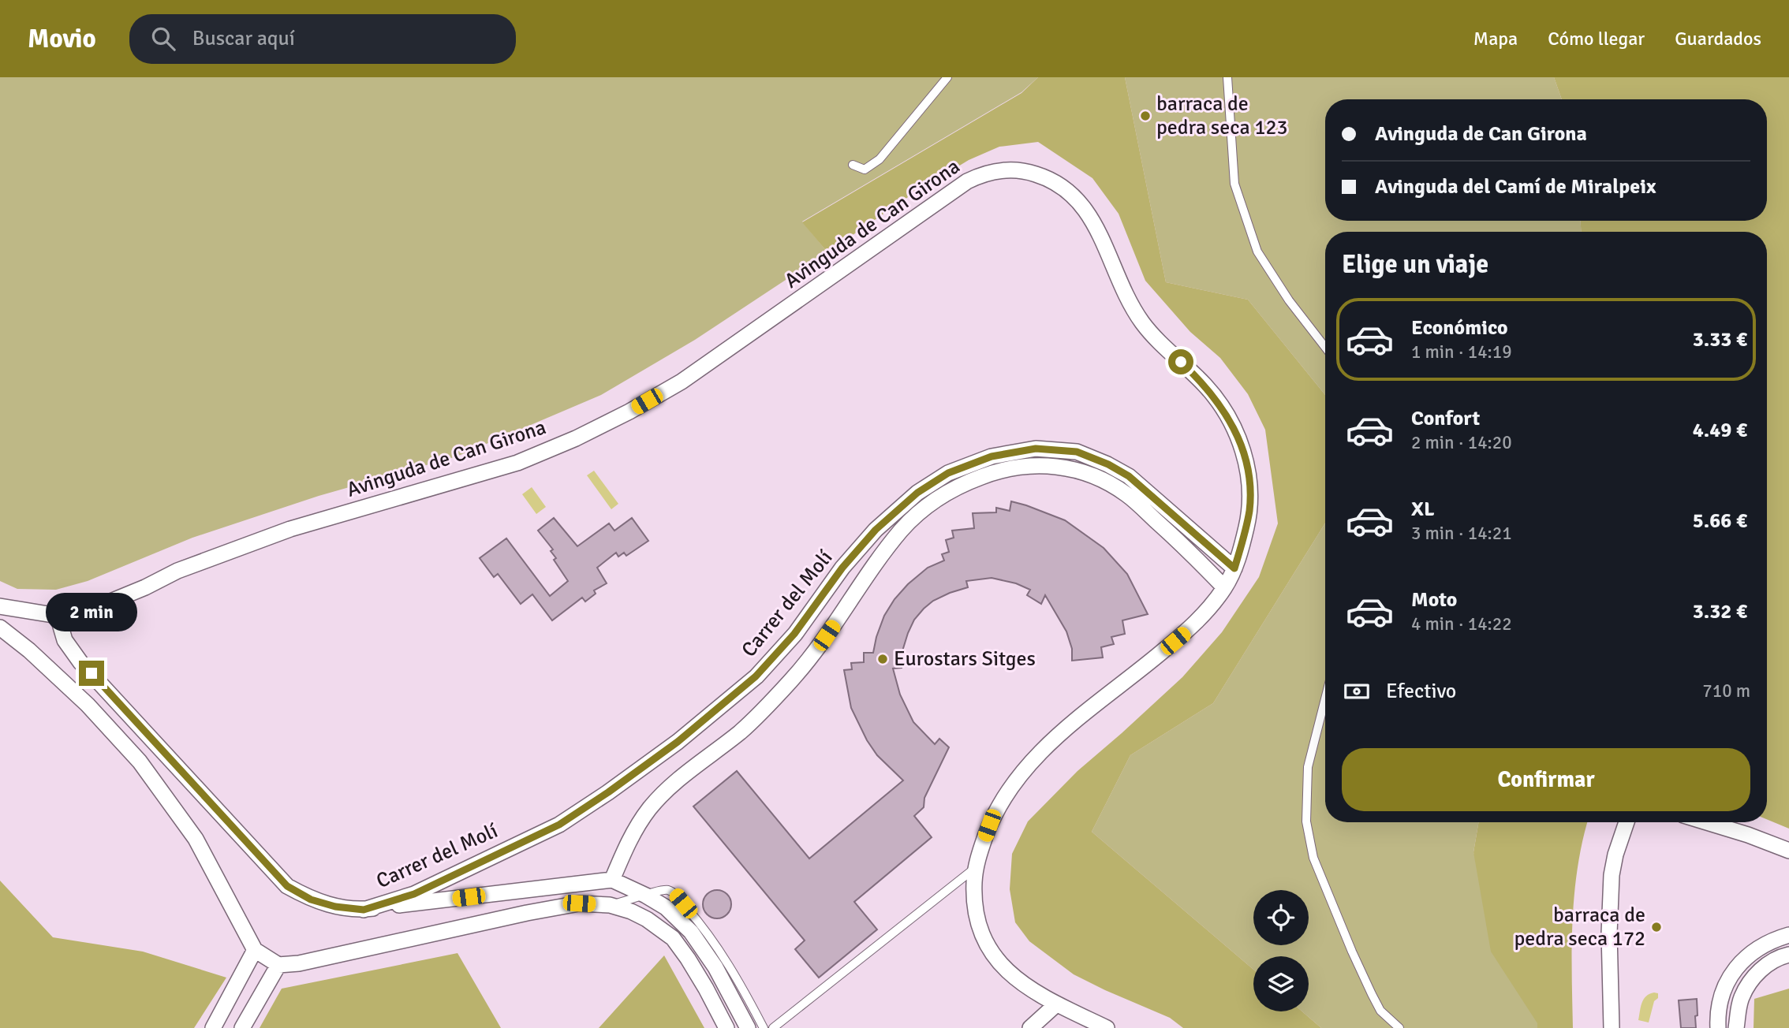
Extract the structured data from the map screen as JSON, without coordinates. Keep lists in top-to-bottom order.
{
  "streets": {
    "street": ["Avinguda de Can Girona", "Carrer del Molí"]
  },
  "crossings": [
    ["Avinguda de Can Girona", "Carrer del Molí"]
  ],
  "places": ["barraca de pedra seca 123", "Eurostars Sitges", "barraca de pedra seca 172"],
  "page": {
    "header": "Movio",
    "search": "Buscar aquí",
    "nav": ["Mapa", "Cómo llegar", "Guardados"],
    "banner": ["Avinguda de Can Girona", "Avinguda del Camí de Miralpeix"],
    "heading": "Elige un viaje",
    "list": [
      {
        "name": "Económico",
        "note": "1 min · 14:19",
        "value": "3.33 €"
      },
      {
        "name": "Confort",
        "note": "2 min · 14:20",
        "value": "4.49 €"
      },
      {
        "name": "XL",
        "note": "3 min · 14:21",
        "value": "5.66 €"
      },
      {
        "name": "Moto",
        "note": "4 min · 14:22",
        "value": "3.32 €"
      }
    ],
    "bubble": "2 min",
    "pay": ["Efectivo", "710 m"],
    "buttons": "Confirmar"
  }
}
